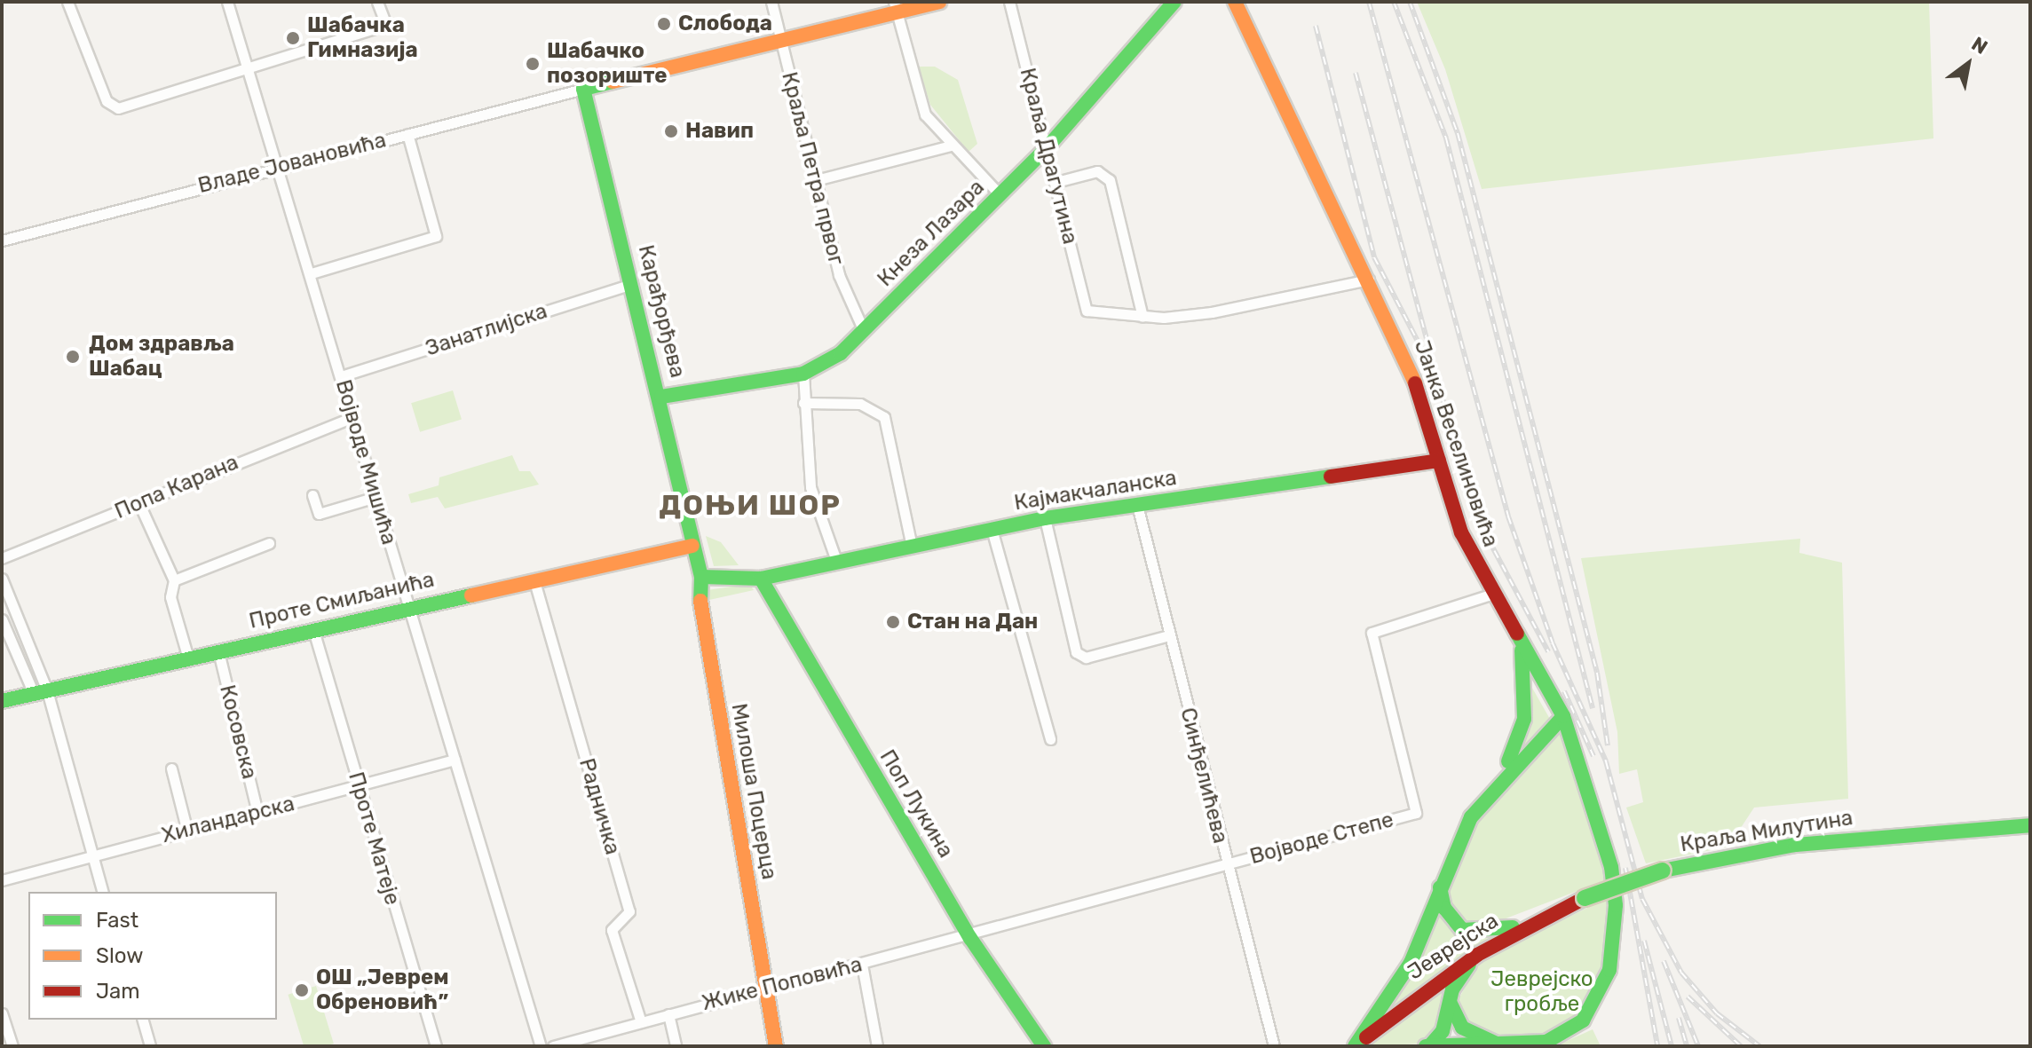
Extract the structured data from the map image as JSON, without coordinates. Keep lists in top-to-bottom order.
{
  "streets": {
    "street": [
      "Краља Драгутина",
      "Владе Јовановића",
      "Краља Петра првог",
      "Кнеза Лазара",
      "Карађорђева",
      "Занатлијска",
      "Јанка Веселиновића",
      "Војводе Мишића",
      "Попа Карана",
      "Кајмакчаланска",
      "Проте Смиљанића",
      "Косовска",
      "Синђелићева",
      "Милоша Поцерца",
      "Поп Лукина",
      "Радничка",
      "Хиландарска",
      "Краља Милутина",
      "Проте Матеје",
      "Војводе Степе",
      "Јеврејска",
      "Жике Поповића"
    ]
  },
  "crossings": [
    ["Краља Драгутина", "Кнеза Лазара"],
    ["Владе Јовановића", "Карађорђева"],
    ["Владе Јовановића", "Војводе Мишића"],
    ["Краља Петра првог", "Кнеза Лазара"],
    ["Кнеза Лазара", "Карађорђева"],
    ["Карађорђева", "Занатлијска"],
    ["Карађорђева", "Проте Смиљанића"],
    ["Карађорђева", "Милоша Поцерца"],
    ["Занатлијска", "Војводе Мишића"],
    ["Јанка Веселиновића", "Кајмакчаланска"],
    ["Јанка Веселиновића", "Војводе Степе"],
    ["Војводе Мишића", "Попа Карана"],
    ["Војводе Мишића", "Проте Смиљанића"],
    ["Војводе Мишића", "Хиландарска"],
    ["Кајмакчаланска", "Синђелићева"],
    ["Кајмакчаланска", "Милоша Поцерца"],
    ["Кајмакчаланска", "Поп Лукина"],
    ["Проте Смиљанића", "Косовска"],
    ["Проте Смиљанића", "Милоша Поцерца"],
    ["Проте Смиљанића", "Радничка"],
    ["Проте Смиљанића", "Проте Матеје"],
    ["Косовска", "Хиландарска"],
    ["Синђелићева", "Војводе Степе"],
    ["Милоша Поцерца", "Жике Поповића"],
    ["Поп Лукина", "Војводе Степе"],
    ["Поп Лукина", "Жике Поповића"],
    ["Радничка", "Жике Поповића"],
    ["Хиландарска", "Проте Матеје"],
    ["Краља Милутина", "Јеврејска"],
    ["Војводе Степе", "Жике Поповића"]
  ],
  "districts": ["ДОЊИ ШОР"],
  "parks": ["Јеврејско гробље"],
  "places": [
    "Слобода",
    "Шабачка Гимназија",
    "Шабачко позориште",
    "Навип",
    "Дом здравља Шабац",
    "Стан на Дан",
    "ОШ „Јеврем Обреновић”"
  ],
  "legend": ["Fast", "Slow", "Jam"],
  "north": "top right"
}
